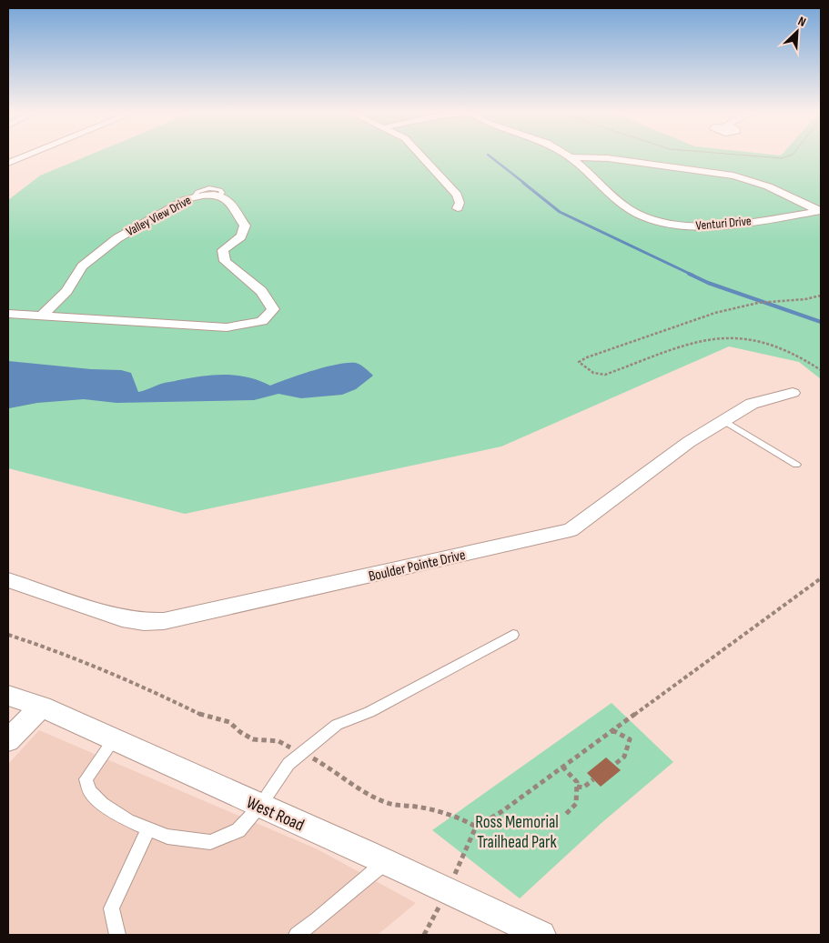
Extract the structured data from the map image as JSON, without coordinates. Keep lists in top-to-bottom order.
{
  "streets": {
    "street": [
      "Valley View Drive",
      "Venturi Drive",
      "Boulder Pointe Drive",
      "West Road"
    ]
  },
  "parks": ["Ross Memorial Trailhead Park"],
  "north": "top right"
}
